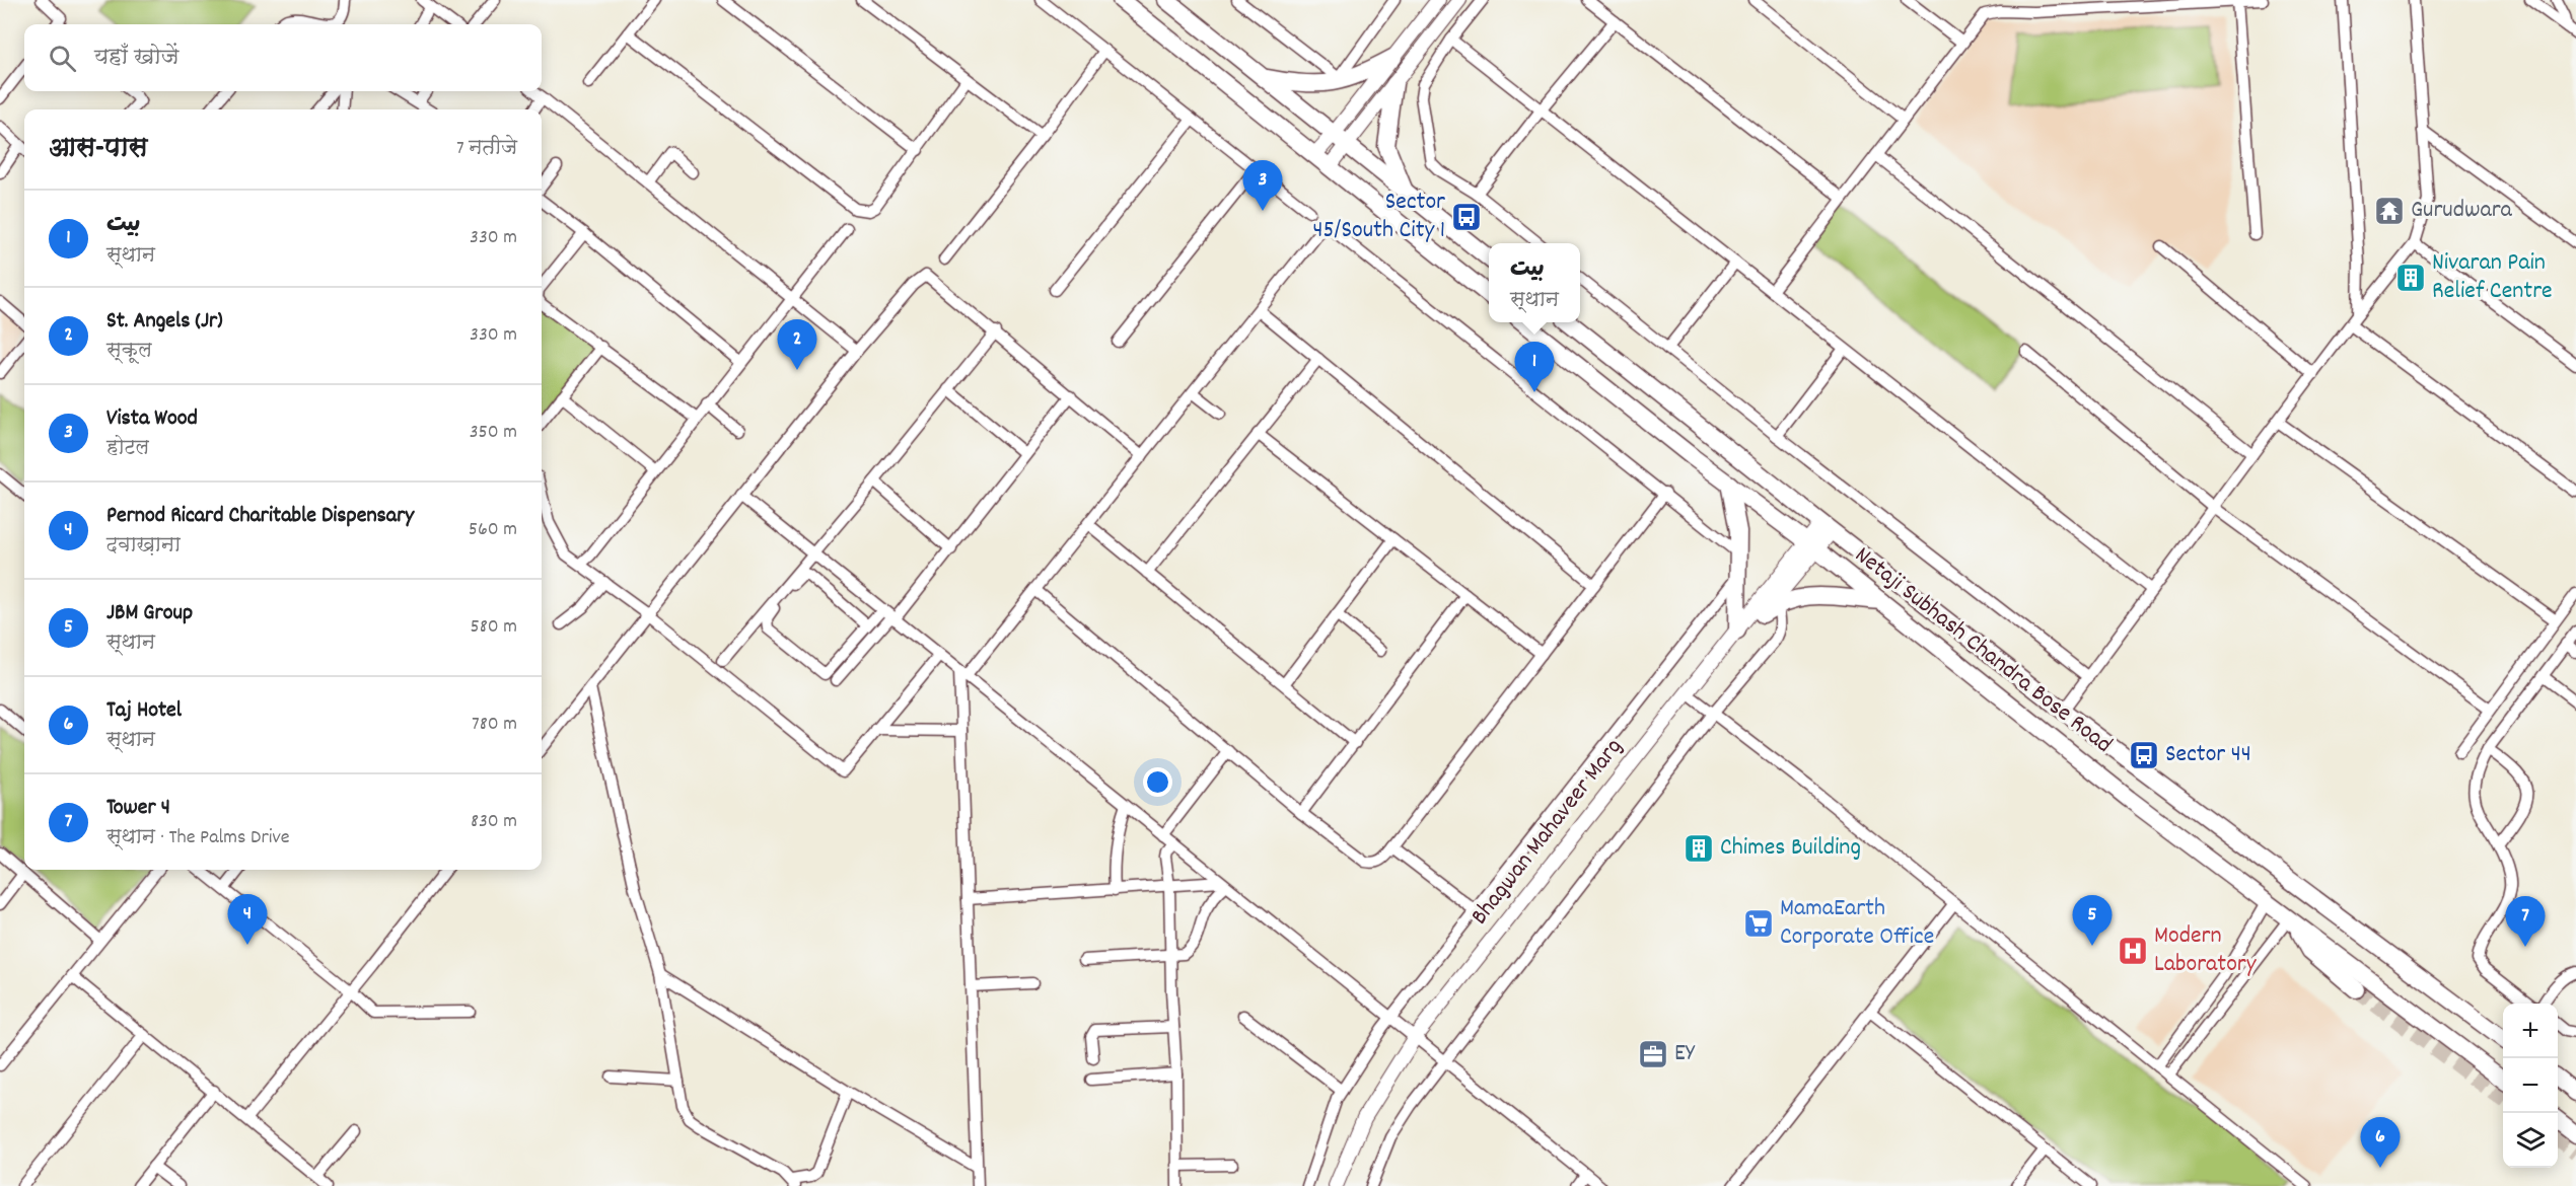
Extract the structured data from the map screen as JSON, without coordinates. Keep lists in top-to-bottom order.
{
  "streets": {
    "main road": ["Netaji Subhash Chandra Bose Road"],
    "street": ["Bhagwan Mahaveer Marg"]
  },
  "crossings": [
    ["Netaji Subhash Chandra Bose Road", "Bhagwan Mahaveer Marg"]
  ],
  "places": {
    "temple": ["Gurudwara"],
    "bus stop": ["Sector 45/South City 1", "Sector 44"],
    "building": ["Nivaran Pain Relief Centre", "Chimes Building"],
    "supermarket": ["MamaEarth Corporate Office"],
    "hospital": ["Modern Laboratory"],
    "office": ["EY"]
  },
  "page": {
    "search": "यहाँ खोजें",
    "heading": ["आस-पास", "7 नतीजे"],
    "pins": [
      "3",
      "2",
      "1",
      "4",
      "5",
      "7",
      "6"
    ],
    "list": [
      {
        "mark": "1",
        "name": "بيت",
        "note": "स्थान",
        "value": "330 m"
      },
      {
        "mark": "2",
        "name": "St. Angels (Jr)",
        "note": "स्कूल",
        "value": "330 m"
      },
      {
        "mark": "3",
        "name": "Vista Wood",
        "note": "होटल",
        "value": "350 m"
      },
      {
        "mark": "4",
        "name": "Pernod Ricard Charitable Dispensary",
        "note": "दवाख़ाना",
        "value": "560 m"
      },
      {
        "mark": "5",
        "name": "JBM Group",
        "note": "स्थान",
        "value": "580 m"
      },
      {
        "mark": "6",
        "name": "Taj Hotel",
        "note": "स्थान",
        "value": "780 m"
      },
      {
        "mark": "7",
        "name": "Tower 4",
        "note": "स्थान · The Palms Drive",
        "value": "830 m"
      }
    ],
    "popup": ["بيت", "स्थान"],
    "map_buttons": ["+", "−"]
  }
}
